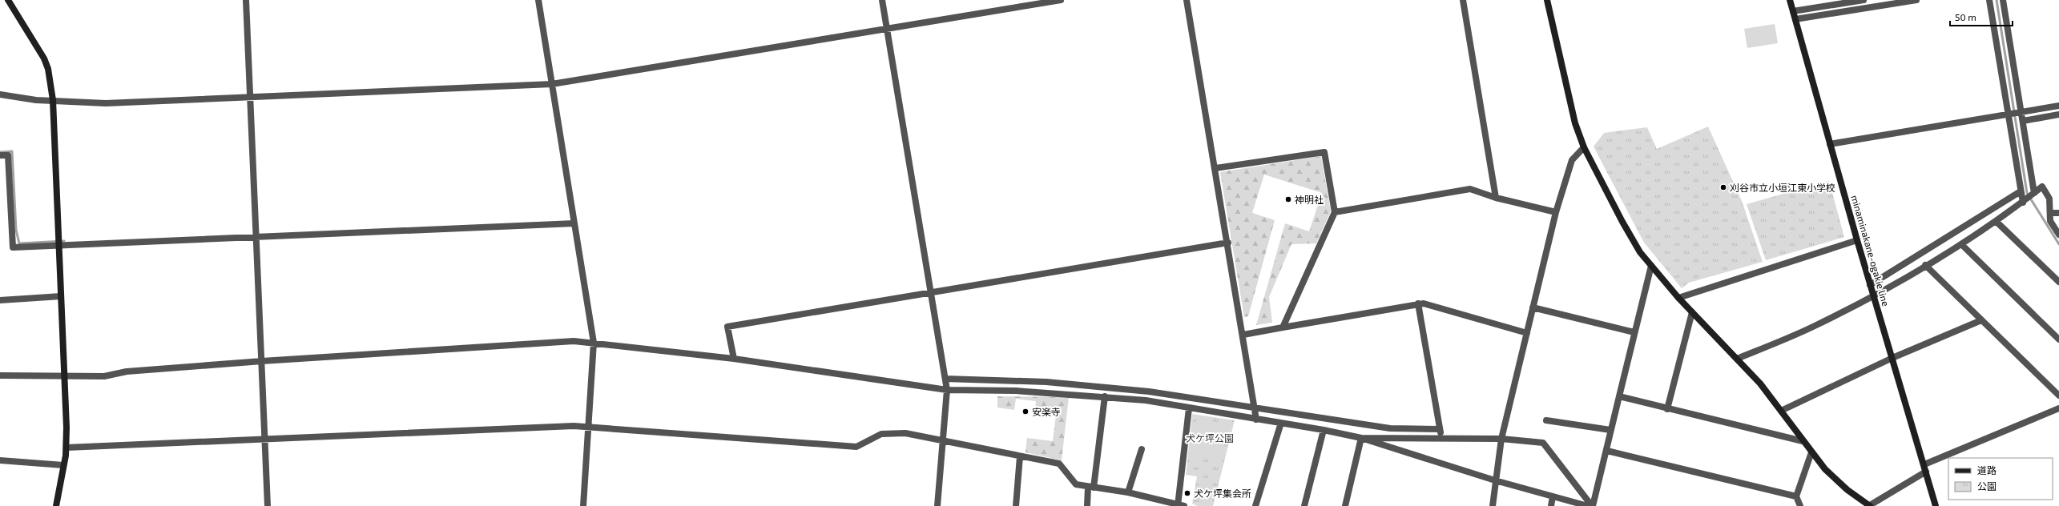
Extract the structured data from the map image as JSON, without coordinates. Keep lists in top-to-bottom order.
{
  "streets": {
    "street": ["minaminakane-ogakie line"]
  },
  "parks": ["犬ケ坪公園"],
  "places": [
    "刈谷市立小垣江東小学校",
    "神明社",
    "安楽寺",
    "犬ケ坪集会所"
  ],
  "legend": ["道路", "公園"],
  "scale_bar": "50 m"
}
